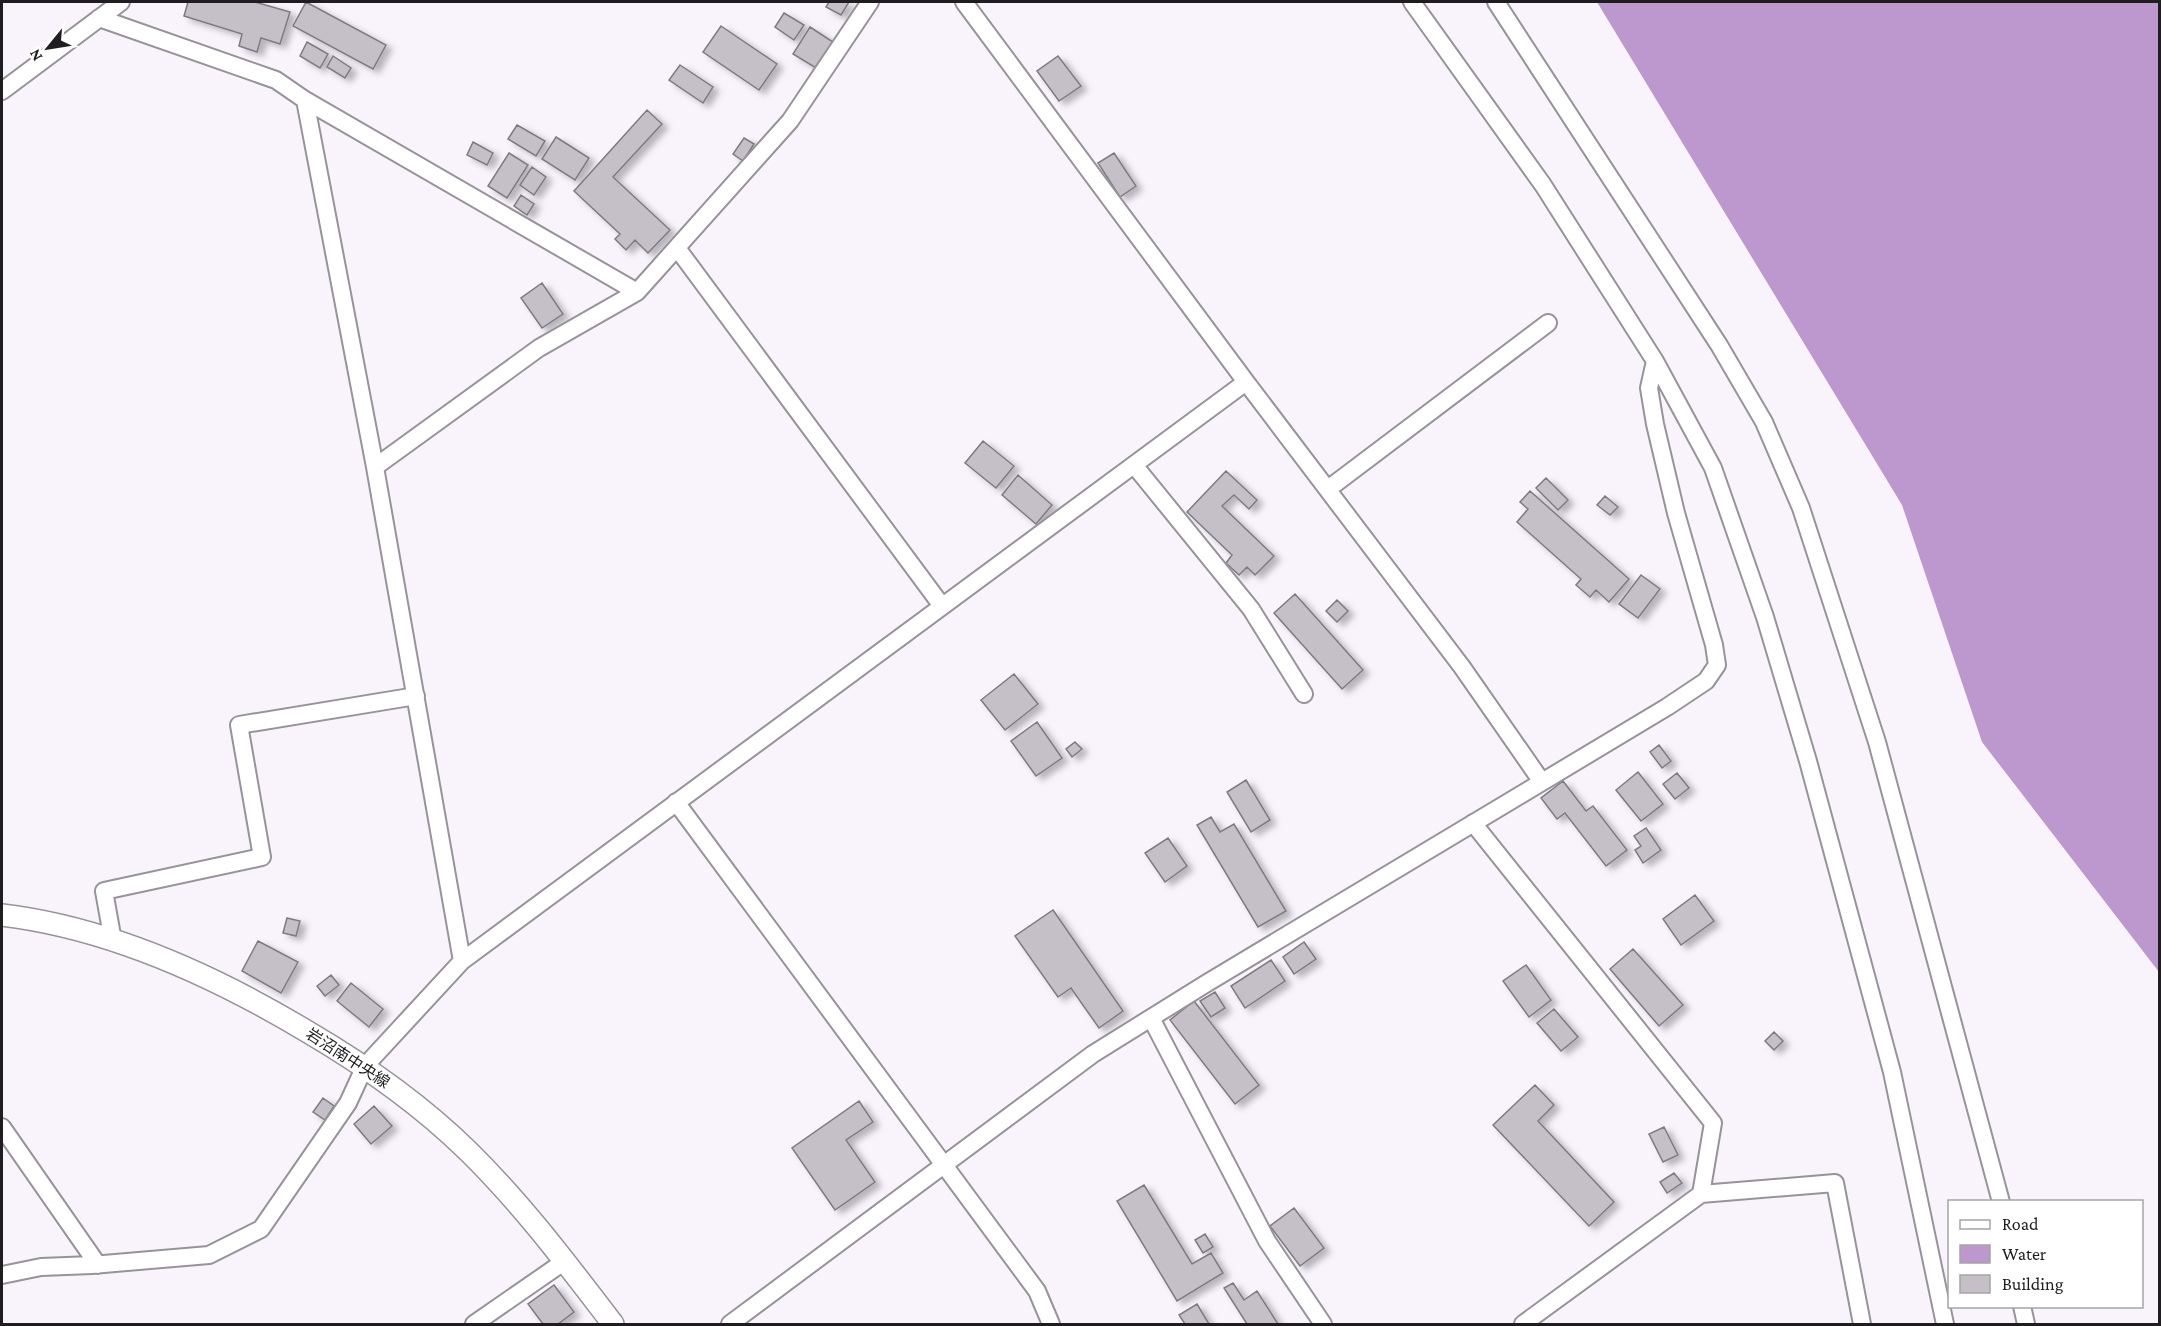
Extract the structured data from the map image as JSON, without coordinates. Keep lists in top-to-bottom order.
{
  "streets": {
    "street": ["岩沼南中央線"]
  },
  "legend": ["Road", "Water", "Building"],
  "north": "bottom left"
}
